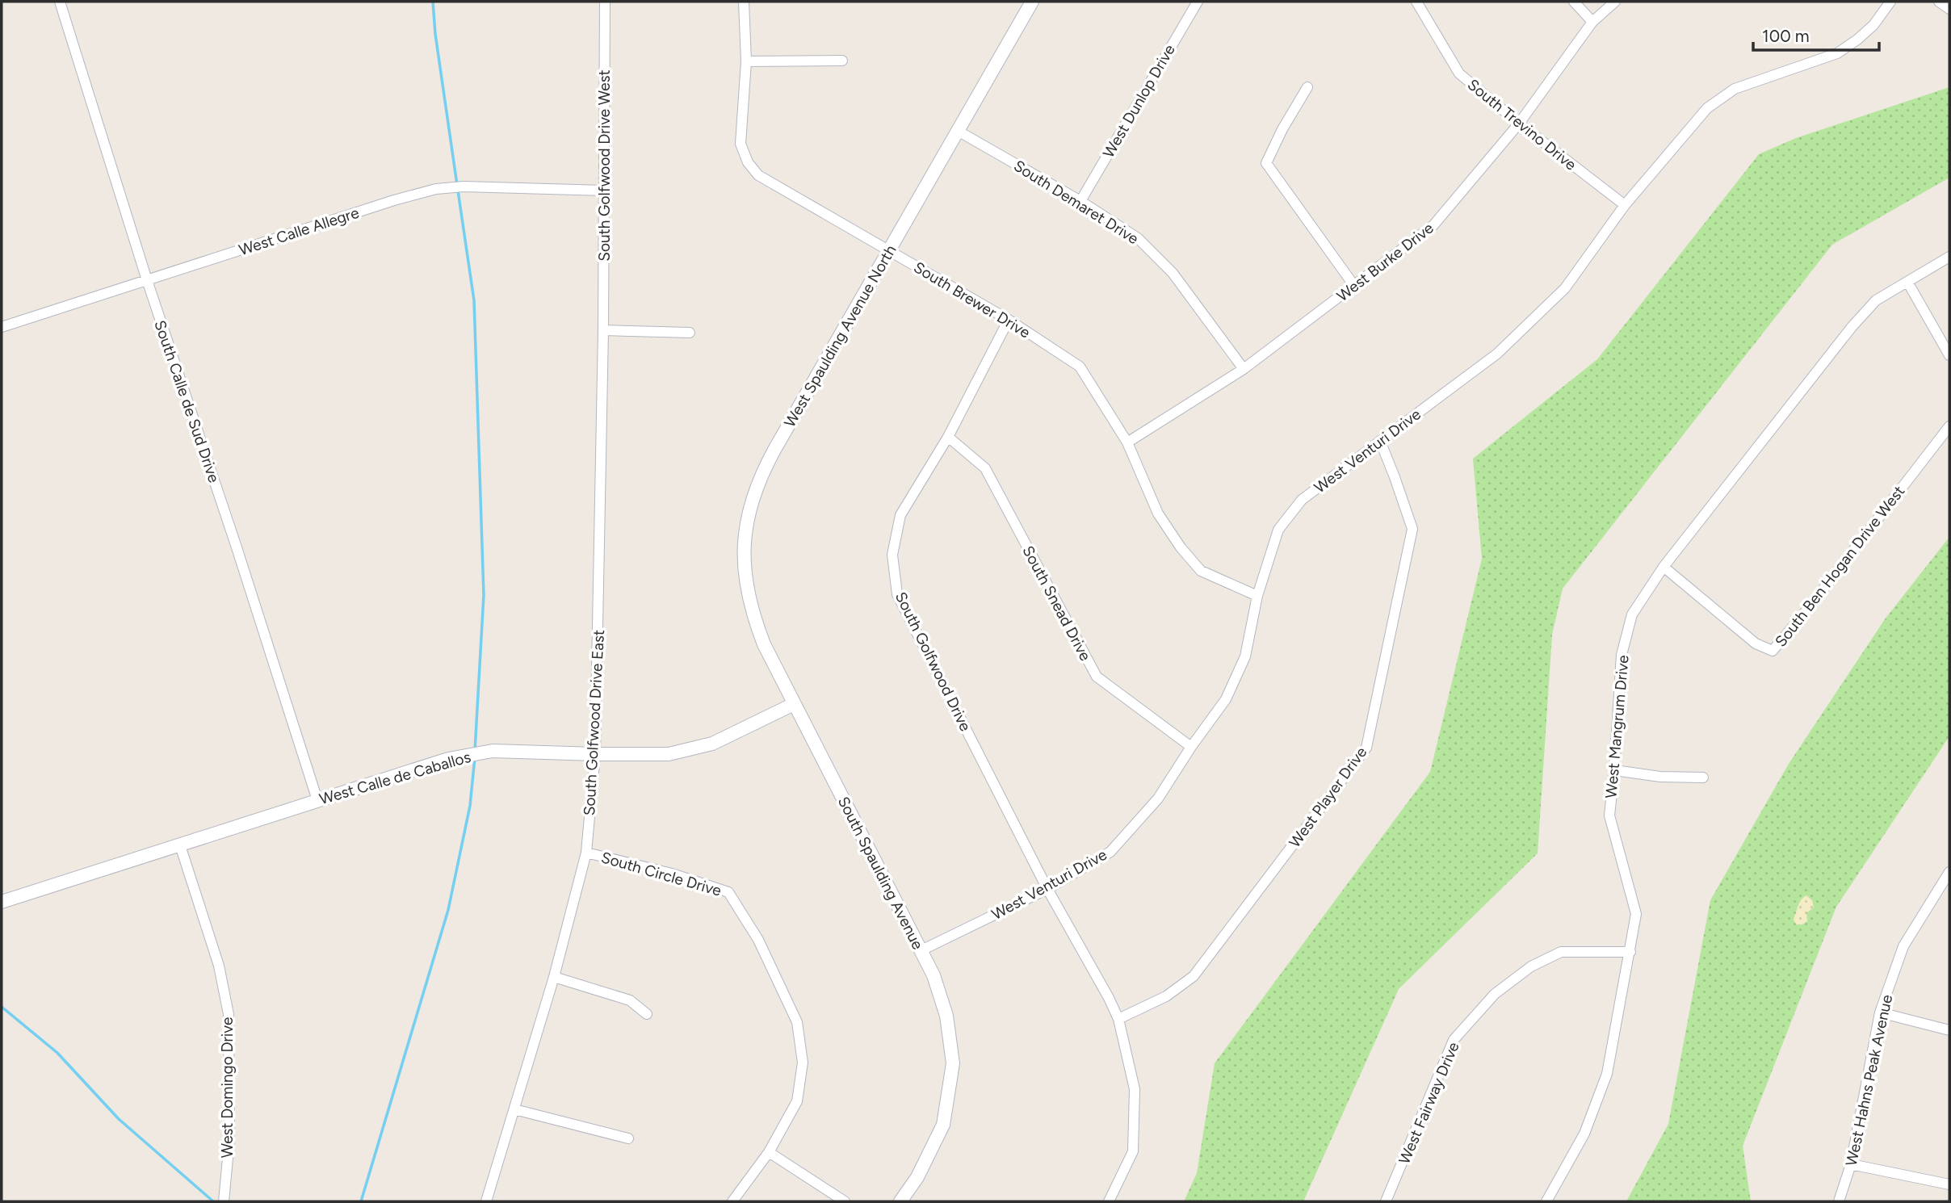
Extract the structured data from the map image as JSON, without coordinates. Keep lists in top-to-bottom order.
{
  "streets": {
    "street": [
      "West Dunlop Drive",
      "South Trevino Drive",
      "South Golfwood Drive West",
      "South Demaret Drive",
      "West Calle Allegre",
      "West Burke Drive",
      "South Brewer Drive",
      "West Spaulding Avenue North",
      "South Calle de Sud Drive",
      "West Venturi Drive",
      "South Ben Hogan Drive West",
      "South Snead Drive",
      "South Golfwood Drive",
      "South Golfwood Drive East",
      "West Mangrum Drive",
      "West Calle de Caballos",
      "West Player Drive",
      "South Spaulding Avenue",
      "South Circle Drive",
      "West Hahns Peak Avenue",
      "West Domingo Drive",
      "West Fairway Drive"
    ]
  },
  "crossings": [
    ["West Dunlop Drive", "South Demaret Drive"],
    ["South Trevino Drive", "West Burke Drive"],
    ["South Trevino Drive", "West Venturi Drive"],
    ["South Golfwood Drive West", "West Calle Allegre"],
    ["South Golfwood Drive West", "South Golfwood Drive East"],
    ["South Demaret Drive", "West Burke Drive"],
    ["South Demaret Drive", "West Spaulding Avenue North"],
    ["West Calle Allegre", "South Calle de Sud Drive"],
    ["West Burke Drive", "South Brewer Drive"],
    ["South Brewer Drive", "West Spaulding Avenue North"],
    ["South Brewer Drive", "West Venturi Drive"],
    ["South Brewer Drive", "South Golfwood Drive"],
    ["West Spaulding Avenue North", "South Spaulding Avenue"],
    ["South Calle de Sud Drive", "West Calle de Caballos"],
    ["West Venturi Drive", "South Snead Drive"],
    ["West Venturi Drive", "South Golfwood Drive"],
    ["West Venturi Drive", "West Player Drive"],
    ["West Venturi Drive", "South Spaulding Avenue"],
    ["South Ben Hogan Drive West", "West Mangrum Drive"],
    ["South Snead Drive", "South Golfwood Drive"],
    ["South Golfwood Drive", "West Player Drive"],
    ["South Golfwood Drive East", "West Calle de Caballos"],
    ["South Golfwood Drive East", "South Circle Drive"],
    ["West Mangrum Drive", "West Fairway Drive"],
    ["West Calle de Caballos", "South Spaulding Avenue"],
    ["West Calle de Caballos", "West Domingo Drive"]
  ],
  "scale_bar": "100 m"
}
